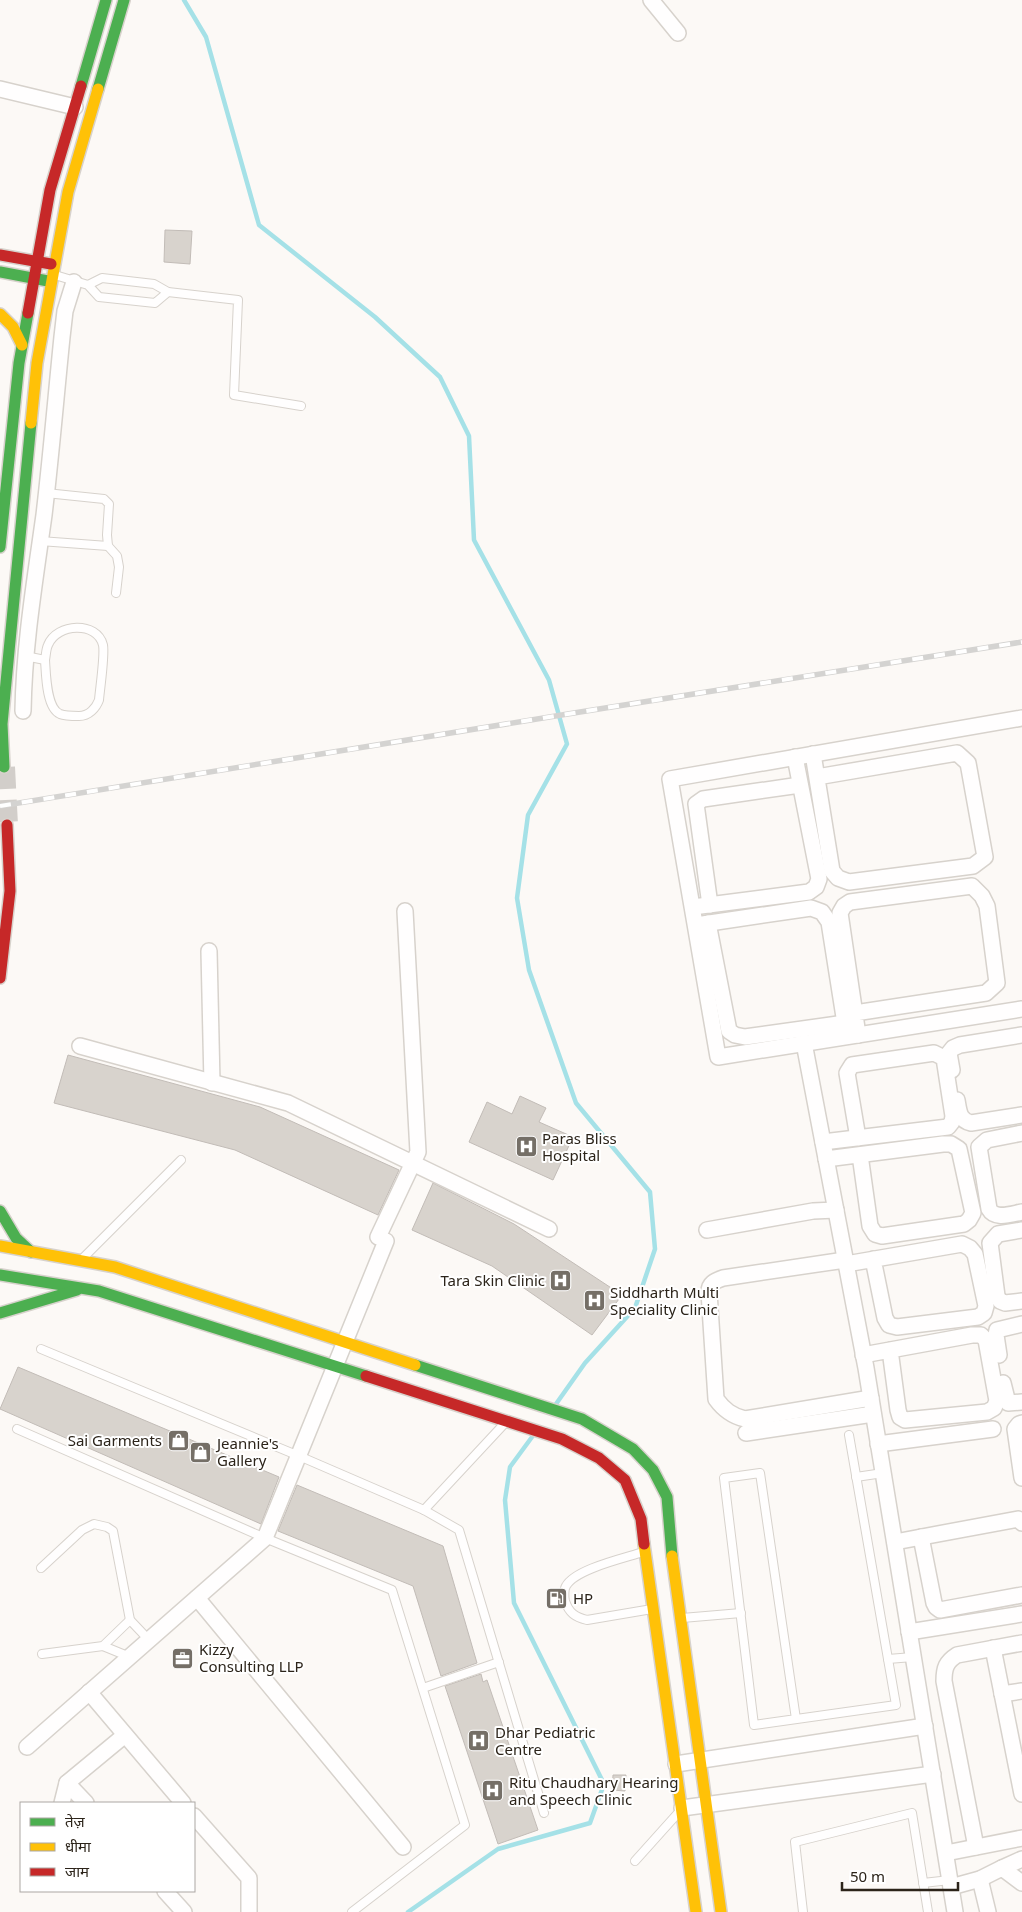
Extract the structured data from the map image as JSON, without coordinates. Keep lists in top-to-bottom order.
{
  "places": {
    "hospital": [
      "Paras Bliss Hospital",
      "Tara Skin Clinic",
      "Siddharth Multi Speciality Clinic",
      "Dhar Pediatric Centre",
      "Ritu Chaudhary Hearing and Speech Clinic"
    ],
    "shop": ["Sai Garments", "Jeannie's Gallery"],
    "fuel station": ["HP"],
    "office": ["Kizzy Consulting LLP"]
  },
  "legend": ["तेज़", "धीमा", "जाम"],
  "scale_bar": "50 m"
}
